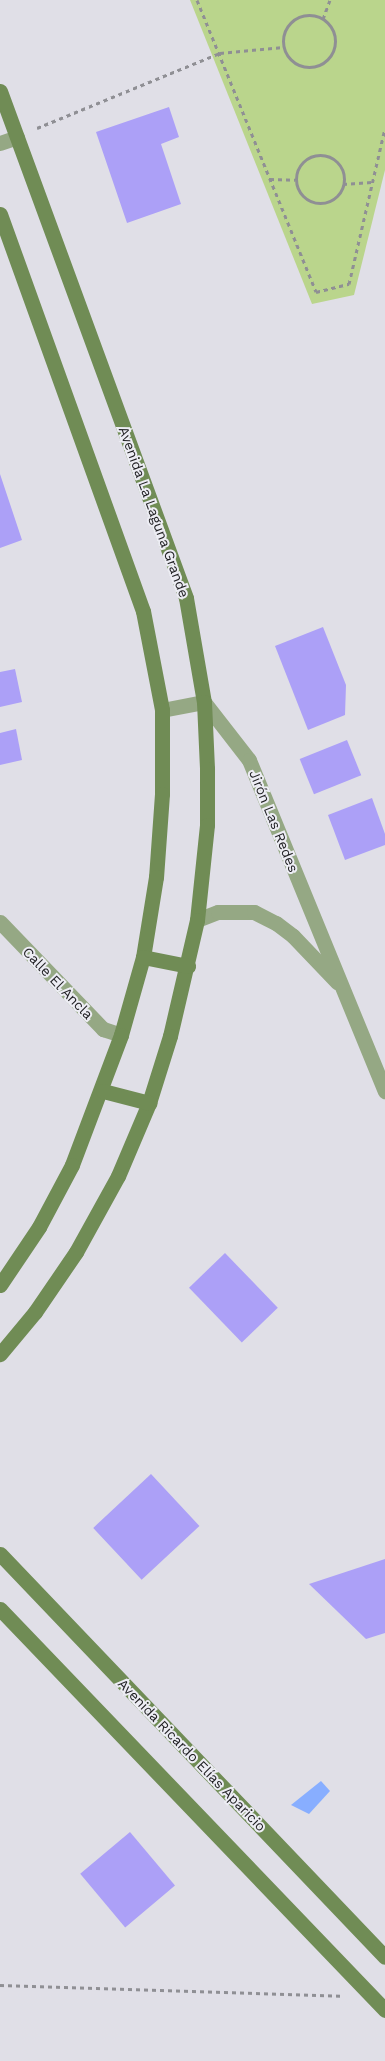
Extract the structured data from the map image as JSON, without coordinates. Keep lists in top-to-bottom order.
{
  "streets": {
    "street": [
      "Avenida La Laguna Grande",
      "Jirón Las Redes",
      "Calle El Ancla",
      "Avenida Ricardo Elías Aparicio"
    ]
  },
  "crossings": [
    ["Avenida La Laguna Grande", "Jirón Las Redes"]
  ]
}
